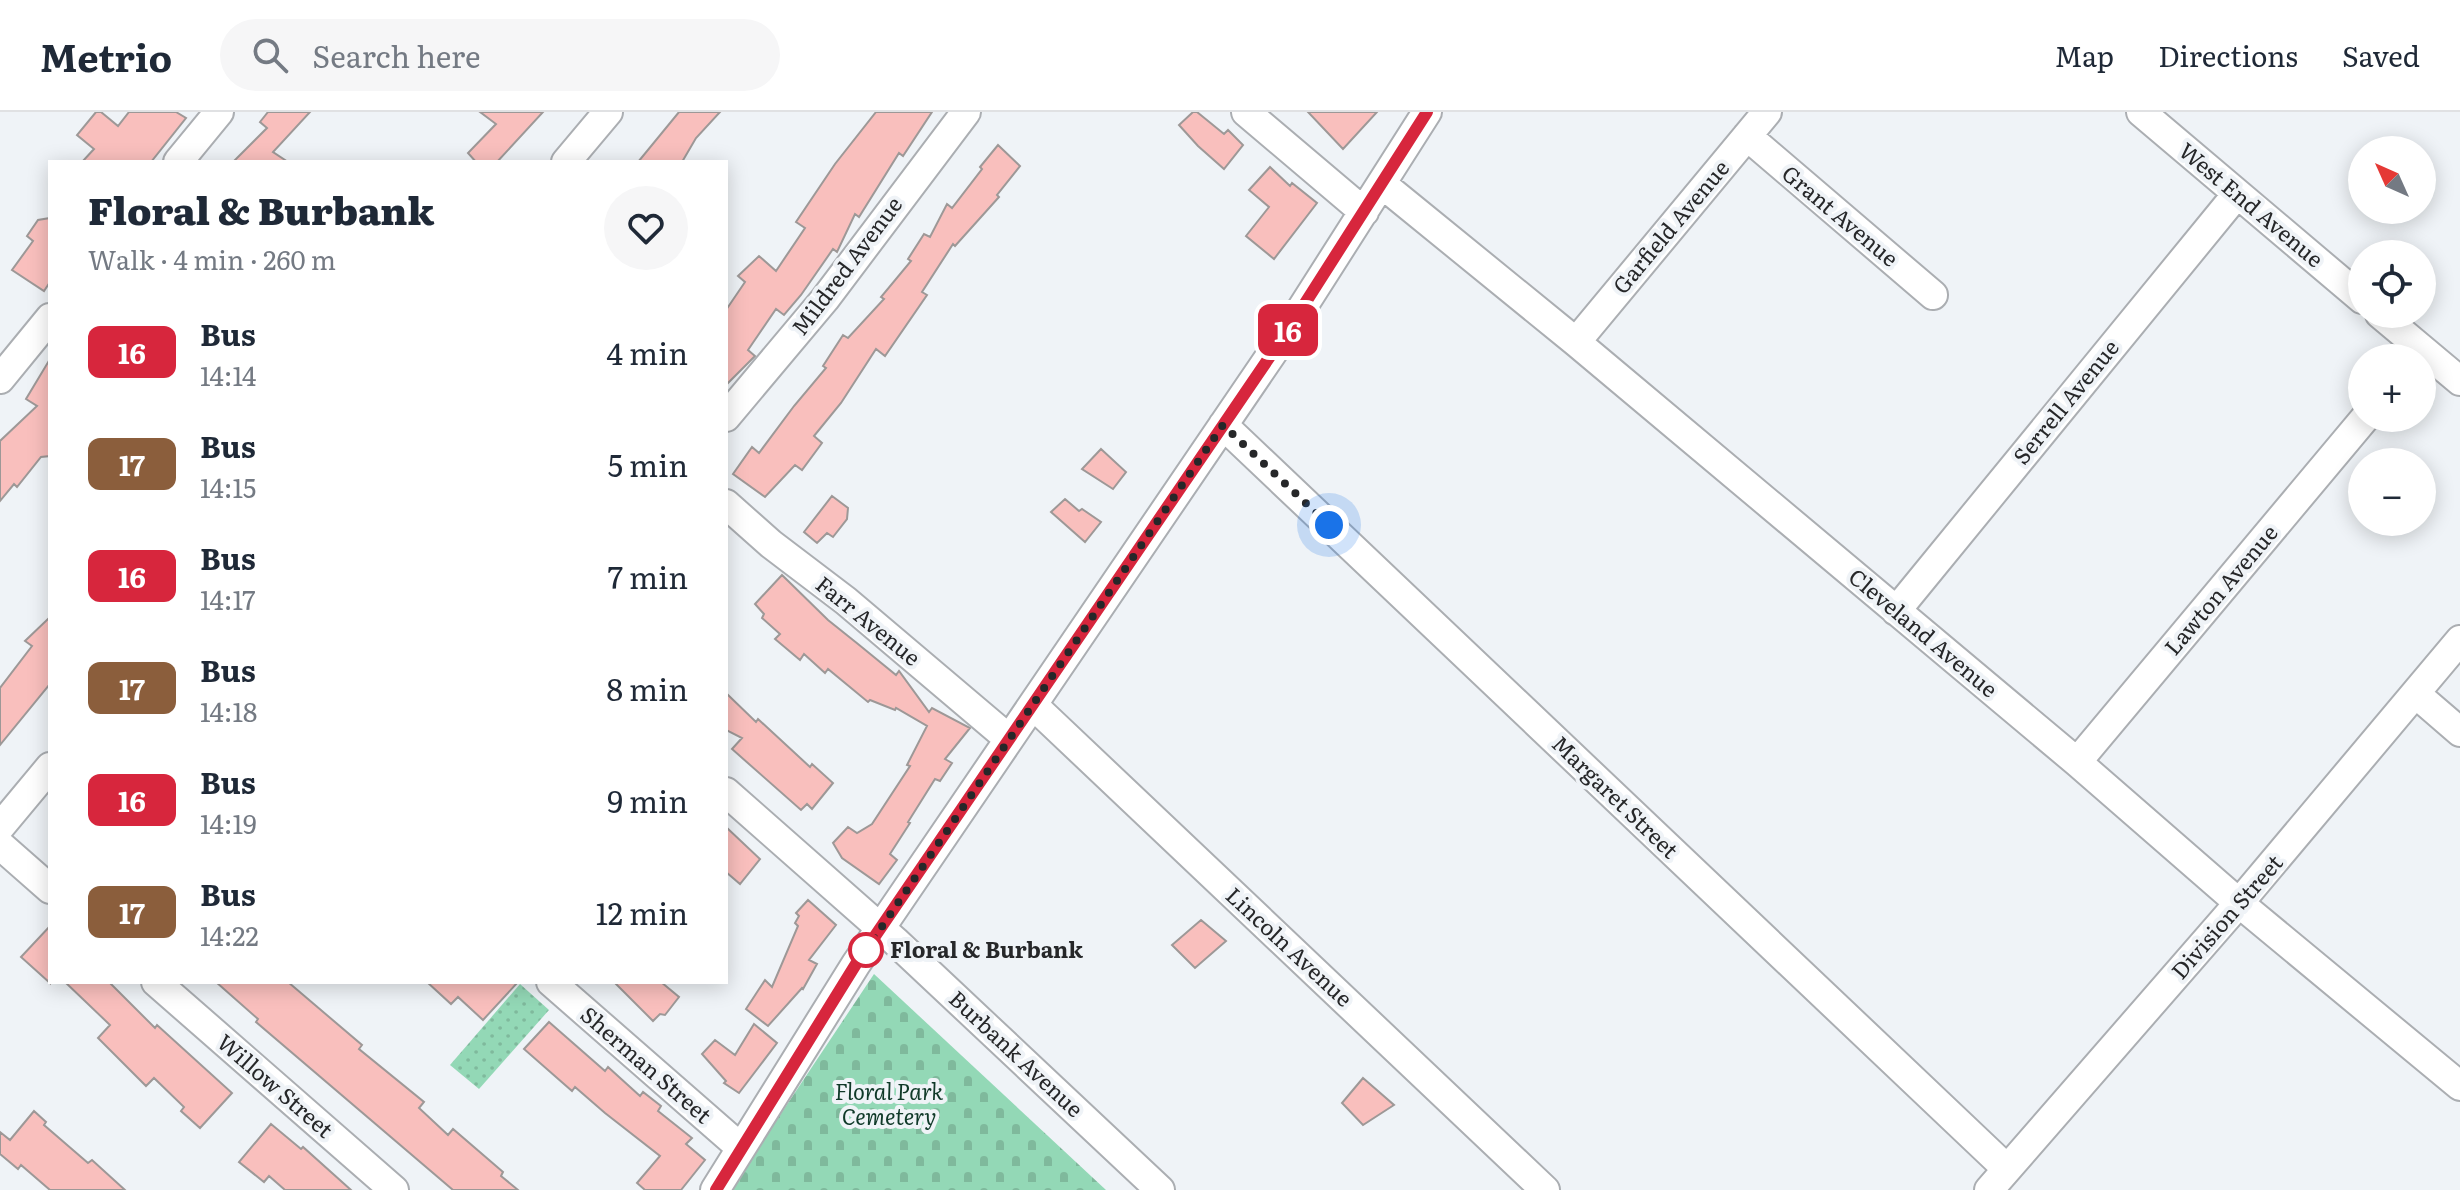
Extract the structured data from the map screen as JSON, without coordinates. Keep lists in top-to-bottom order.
{
  "streets": {
    "street": [
      "West End Avenue",
      "Grant Avenue",
      "Garfield Avenue",
      "Mildred Avenue",
      "Serrell Avenue",
      "Lawton Avenue",
      "Farr Avenue",
      "Cleveland Avenue",
      "Margaret Street",
      "Division Street",
      "Lincoln Avenue",
      "Burbank Avenue",
      "Sherman Street",
      "Willow Street"
    ]
  },
  "crossings": [
    ["West End Avenue", "Serrell Avenue"],
    ["Grant Avenue", "Garfield Avenue"],
    ["Garfield Avenue", "Cleveland Avenue"],
    ["Serrell Avenue", "Cleveland Avenue"],
    ["Lawton Avenue", "Cleveland Avenue"],
    ["Cleveland Avenue", "Division Street"],
    ["Margaret Street", "Division Street"]
  ],
  "parks": ["Floral Park Cemetery"],
  "places": ["Floral & Burbank"],
  "lines": ["bus line 16"],
  "north": "top left",
  "page": {
    "header": "Metrio",
    "search": "Search here",
    "nav": ["Map", "Directions", "Saved"],
    "on_map": "16",
    "map_buttons": ["+", "−"],
    "heading": ["Floral & Burbank", "Walk · 4 min · 260 m"],
    "list": [
      {
        "mark": "16",
        "name": "Bus",
        "note": "14:14",
        "value": "4 min"
      },
      {
        "mark": "17",
        "name": "Bus",
        "note": "14:15",
        "value": "5 min"
      },
      {
        "mark": "16",
        "name": "Bus",
        "note": "14:17",
        "value": "7 min"
      },
      {
        "mark": "17",
        "name": "Bus",
        "note": "14:18",
        "value": "8 min"
      },
      {
        "mark": "16",
        "name": "Bus",
        "note": "14:19",
        "value": "9 min"
      },
      {
        "mark": "17",
        "name": "Bus",
        "note": "14:22",
        "value": "12 min"
      }
    ]
  }
}
